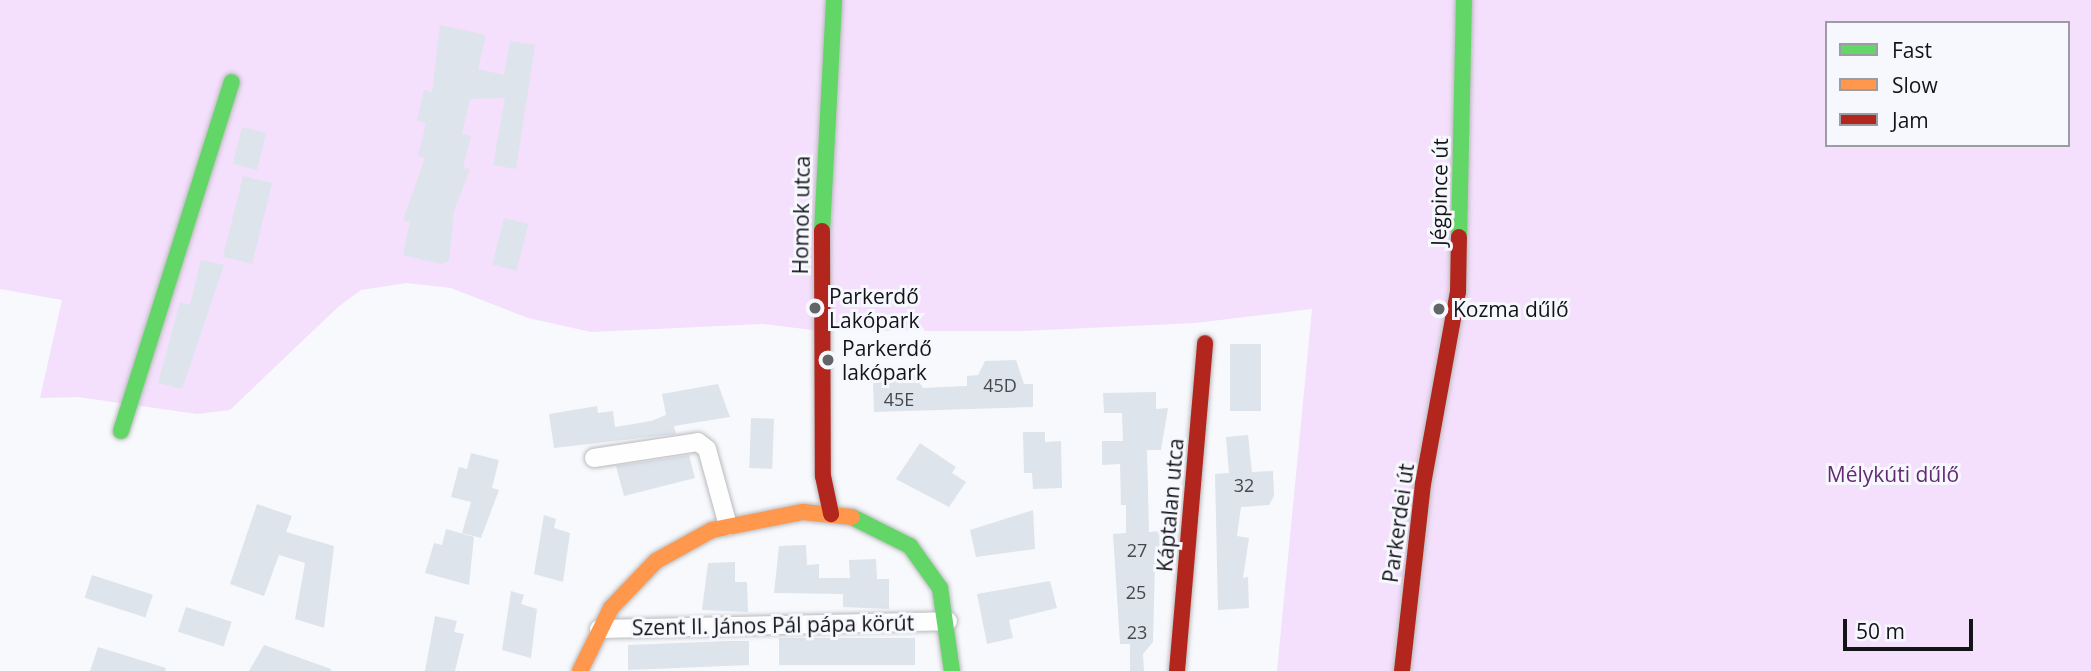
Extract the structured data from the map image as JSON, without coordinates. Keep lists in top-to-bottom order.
{
  "streets": {
    "street": [
      "Jégpince út",
      "Homok utca",
      "Káptalan utca",
      "Parkerdei út",
      "Szent II. János Pál pápa körút"
    ]
  },
  "crossings": [
    ["Jégpince út", "Parkerdei út"],
    ["Homok utca", "Szent II. János Pál pápa körút"]
  ],
  "parks": ["Mélykúti dűlő"],
  "places": ["Parkerdő Lakópark", "Kozma dűlő", "Parkerdő lakópark"],
  "house_numbers": [
    "45D",
    "45E",
    "32",
    "27",
    "25",
    "23"
  ],
  "legend": ["Fast", "Slow", "Jam"],
  "scale_bar": "50 m"
}
